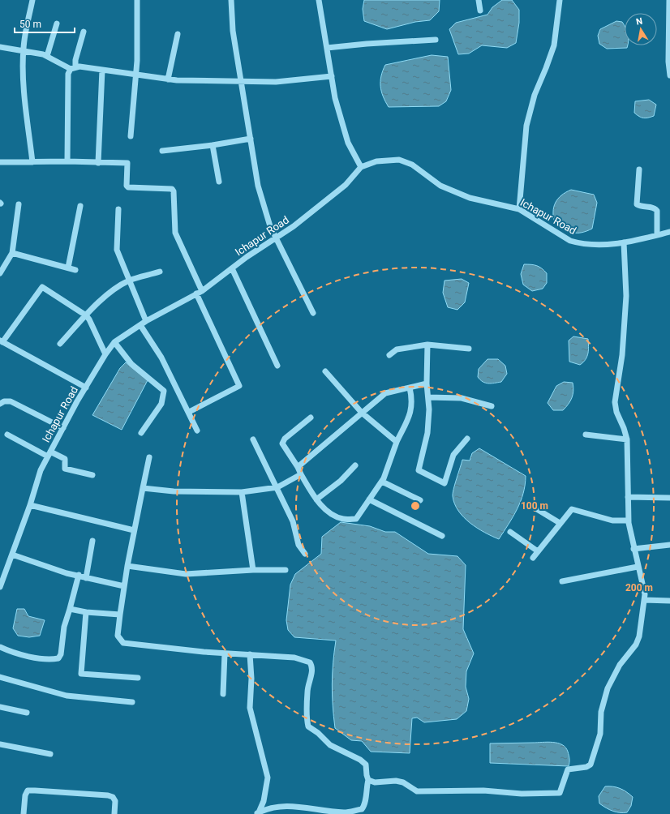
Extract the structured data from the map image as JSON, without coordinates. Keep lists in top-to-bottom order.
{
  "streets": {
    "street": ["Ichapur Road"]
  },
  "scale_bar": "50 m",
  "north": "top",
  "rings": ["100 m", "200 m"]
}
